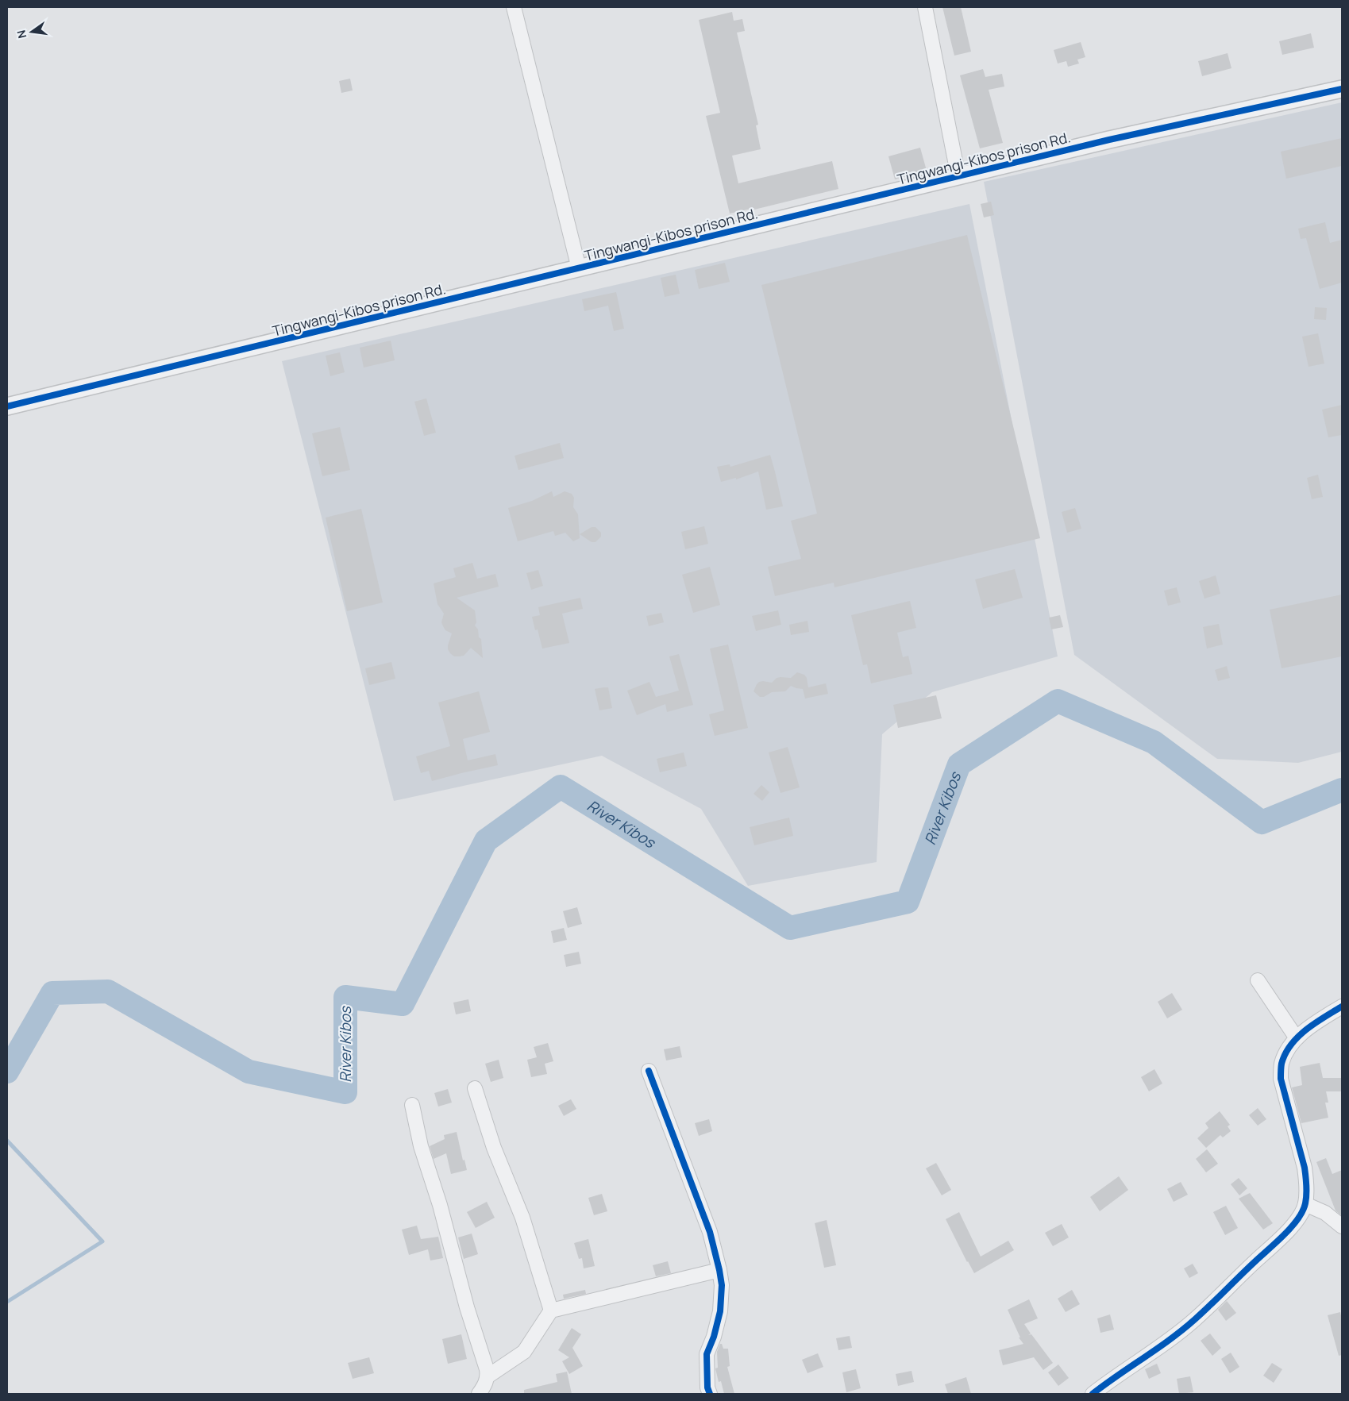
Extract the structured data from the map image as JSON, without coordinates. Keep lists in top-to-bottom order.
{
  "streets": {
    "street": ["Tingwangi-Kibos prison Rd."]
  },
  "water": ["River Kibos"],
  "north": "left"
}
